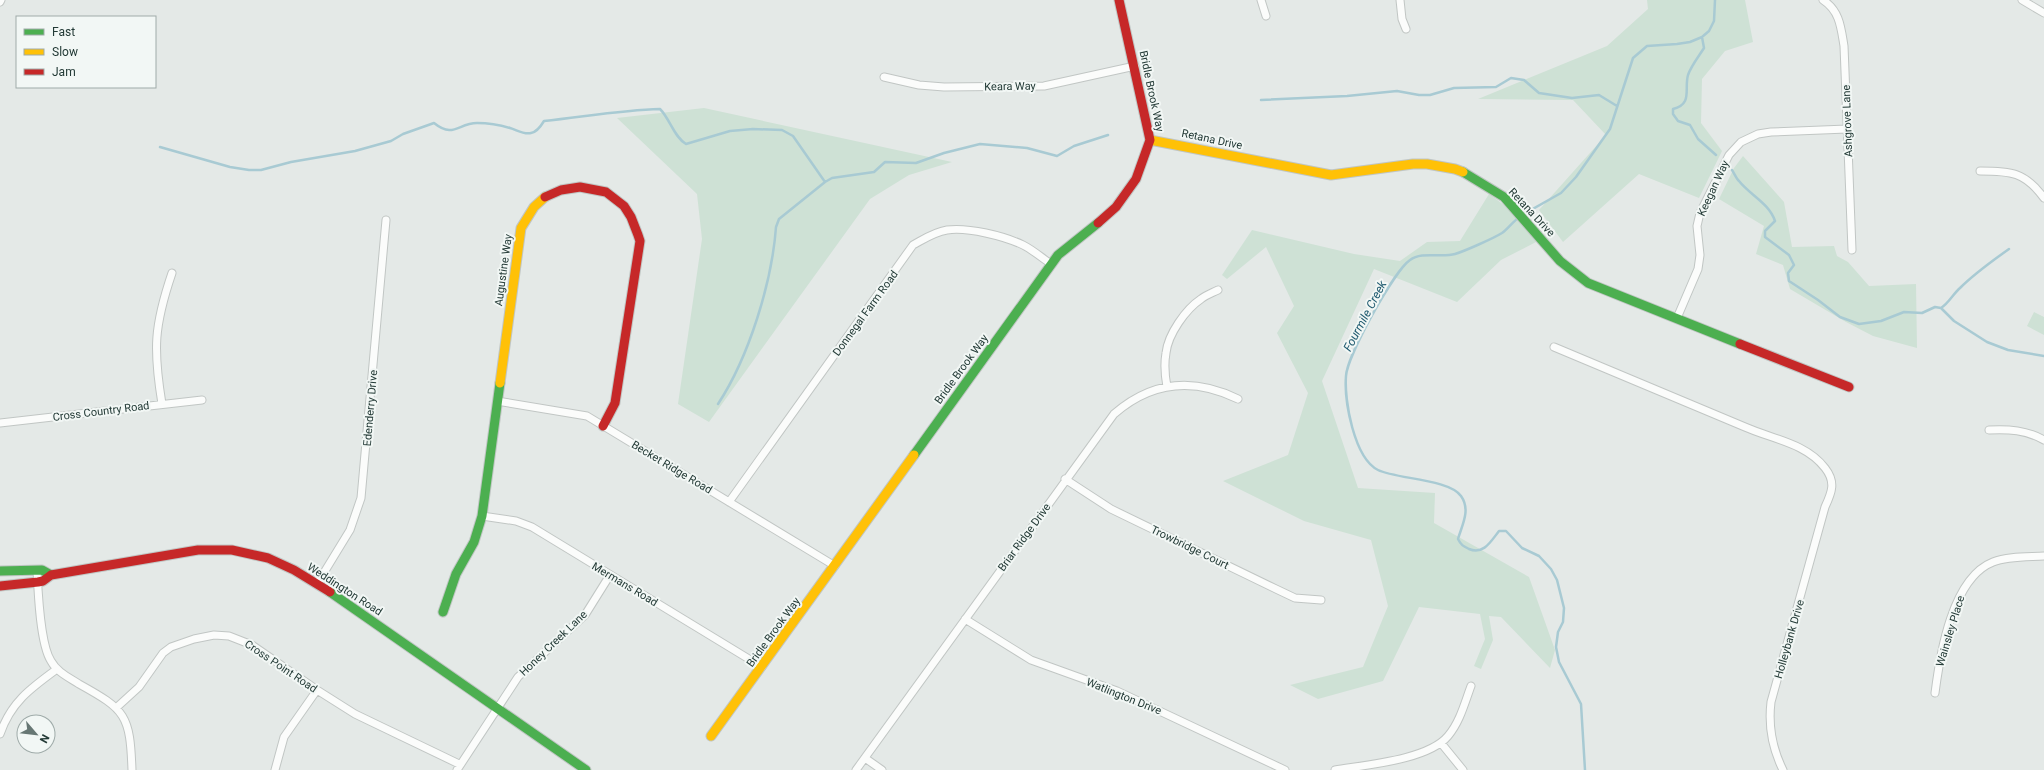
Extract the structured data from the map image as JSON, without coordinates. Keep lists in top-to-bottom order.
{
  "streets": {
    "street": [
      "Keara Way",
      "Bridle Brook Way",
      "Ashgrove Lane",
      "Retana Drive",
      "Keegan Way",
      "Augustine Way",
      "Donnegal Farm Road",
      "Edenderry Drive",
      "Cross Country Road",
      "Becket Ridge Road",
      "Briar Ridge Drive",
      "Trowbridge Court",
      "Mermans Road",
      "Weddington Road",
      "Wainsley Place",
      "Holleybank Drive",
      "Honey Creek Lane",
      "Cross Point Road",
      "Watlington Drive"
    ]
  },
  "crossings": [
    ["Keara Way", "Bridle Brook Way"],
    ["Bridle Brook Way", "Retana Drive"],
    ["Bridle Brook Way", "Donnegal Farm Road"],
    ["Bridle Brook Way", "Becket Ridge Road"],
    ["Bridle Brook Way", "Mermans Road"],
    ["Ashgrove Lane", "Keegan Way"],
    ["Retana Drive", "Keegan Way"],
    ["Augustine Way", "Becket Ridge Road"],
    ["Augustine Way", "Mermans Road"],
    ["Donnegal Farm Road", "Becket Ridge Road"],
    ["Edenderry Drive", "Weddington Road"],
    ["Briar Ridge Drive", "Trowbridge Court"],
    ["Briar Ridge Drive", "Watlington Drive"],
    ["Mermans Road", "Honey Creek Lane"],
    ["Weddington Road", "Honey Creek Lane"],
    ["Honey Creek Lane", "Cross Point Road"]
  ],
  "water": ["Fourmile Creek"],
  "legend": ["Fast", "Slow", "Jam"],
  "north": "bottom right"
}
